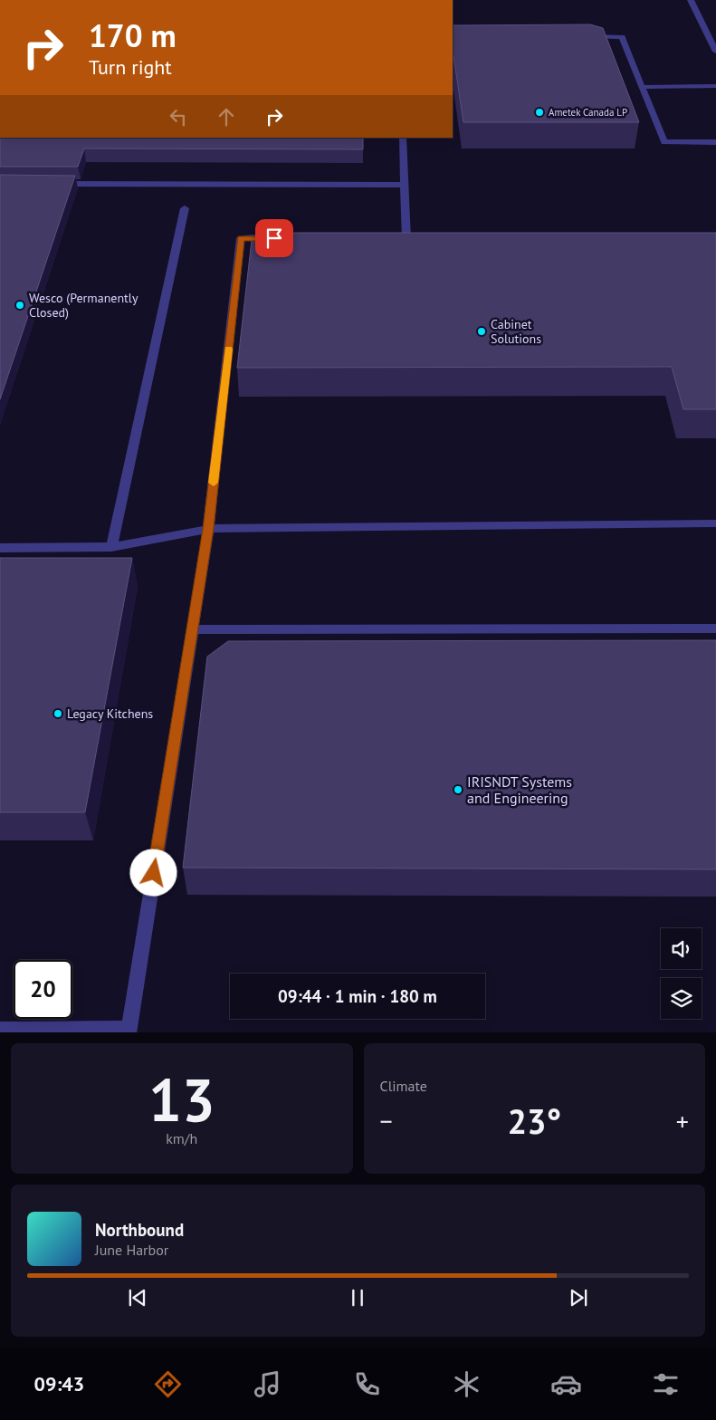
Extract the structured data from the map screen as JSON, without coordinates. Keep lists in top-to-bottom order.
{
  "places": [
    "Ametek Canada LP",
    "Wesco (Permanently Closed)",
    "Cabinet Solutions",
    "Legacy Kitchens",
    "IRISNDT Systems and Engineering"
  ],
  "page": {
    "turn": ["170 m", "Turn right"],
    "limit": "20",
    "trip": "09:44 · 1 min · 180 m",
    "tile": [
      ["13", "km/h"],
      "Climate"
    ],
    "heat": ["−", "23°", "+"],
    "song": ["Northbound", "June Harbor"],
    "tabs": "09:43"
  }
}
